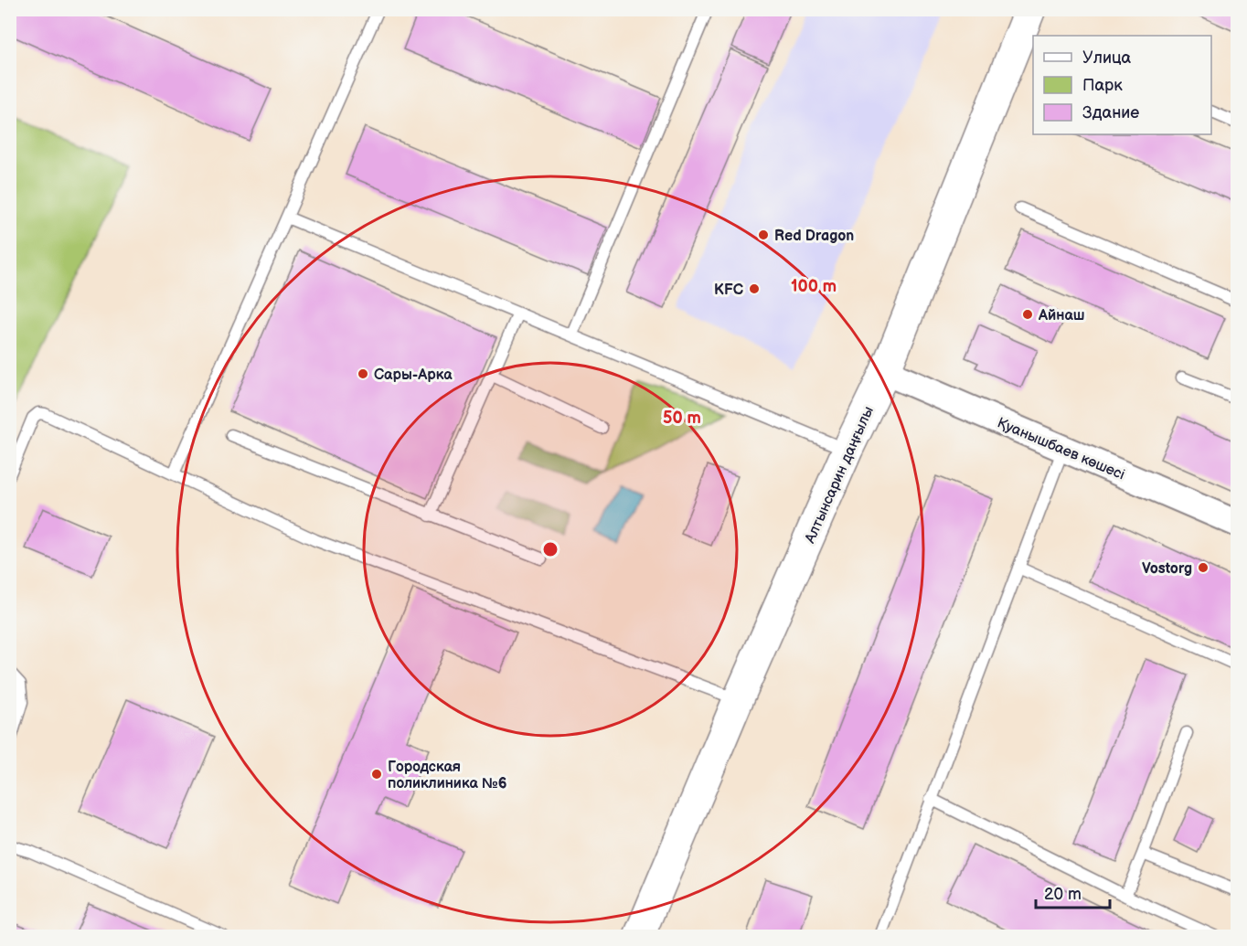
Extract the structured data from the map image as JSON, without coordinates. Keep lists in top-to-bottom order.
{
  "streets": {
    "main road": ["Алтынсарин даңғылы"],
    "street": ["Қуанышбаев көшесі"]
  },
  "crossings": [
    ["Қуанышбаев көшесі", "Алтынсарин даңғылы"]
  ],
  "places": [
    "Red Dragon",
    "KFC",
    "Айнаш",
    "Сары-Арка",
    "Vostorg",
    "Городская поликлиника №6"
  ],
  "legend": ["Улица", "Парк", "Здание"],
  "scale_bar": "20 m",
  "rings": ["100 m", "50 m"]
}
